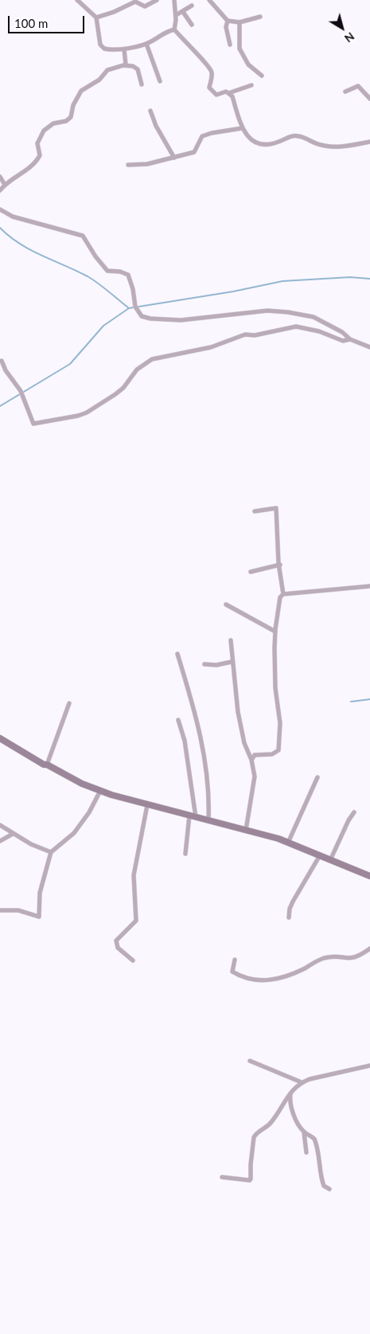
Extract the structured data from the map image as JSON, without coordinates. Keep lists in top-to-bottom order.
{
  "scale_bar": "100 m",
  "north": "bottom right"
}
